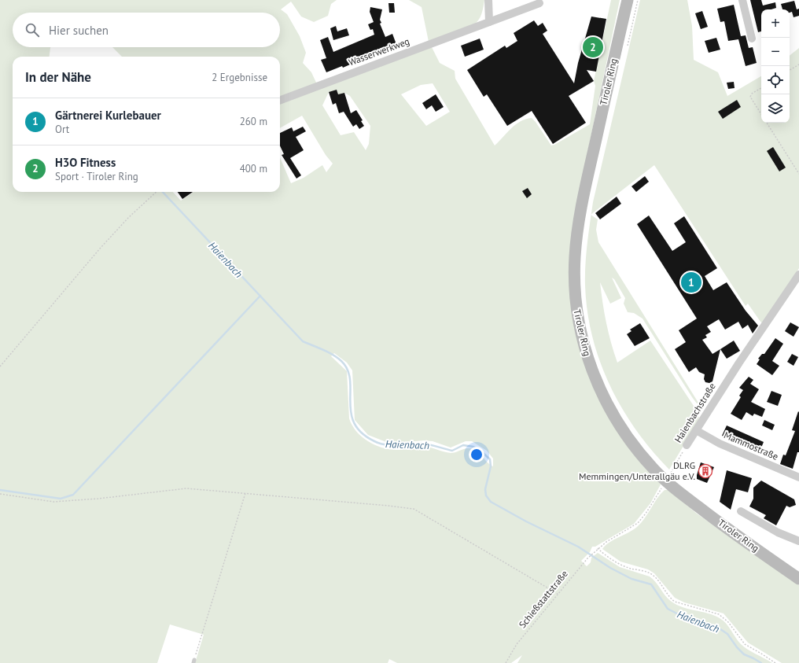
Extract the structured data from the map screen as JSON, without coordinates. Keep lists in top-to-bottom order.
{
  "streets": {
    "main road": ["Tiroler Ring"],
    "street": ["Wasserwerkweg", "Haienbachstraße", "Mammostraße"],
    "path": ["Schießstattstraße"]
  },
  "crossings": [
    ["Tiroler Ring", "Haienbachstraße"],
    ["Haienbachstraße", "Mammostraße"],
    ["Haienbachstraße", "Schießstattstraße"]
  ],
  "water": ["Haienbach"],
  "places": {
    "building": ["DLRG Memmingen/Unterallgäu e.V."]
  },
  "page": {
    "map_buttons": ["+", "−"],
    "search": "Hier suchen",
    "pins": ["2", "1"],
    "heading": ["In der Nähe", "2 Ergebnisse"],
    "list": [
      {
        "mark": "1",
        "name": "Gärtnerei Kurlebauer",
        "note": "Ort",
        "value": "260 m"
      },
      {
        "mark": "2",
        "name": "H3O Fitness",
        "note": "Sport · Tiroler Ring",
        "value": "400 m"
      }
    ]
  }
}
